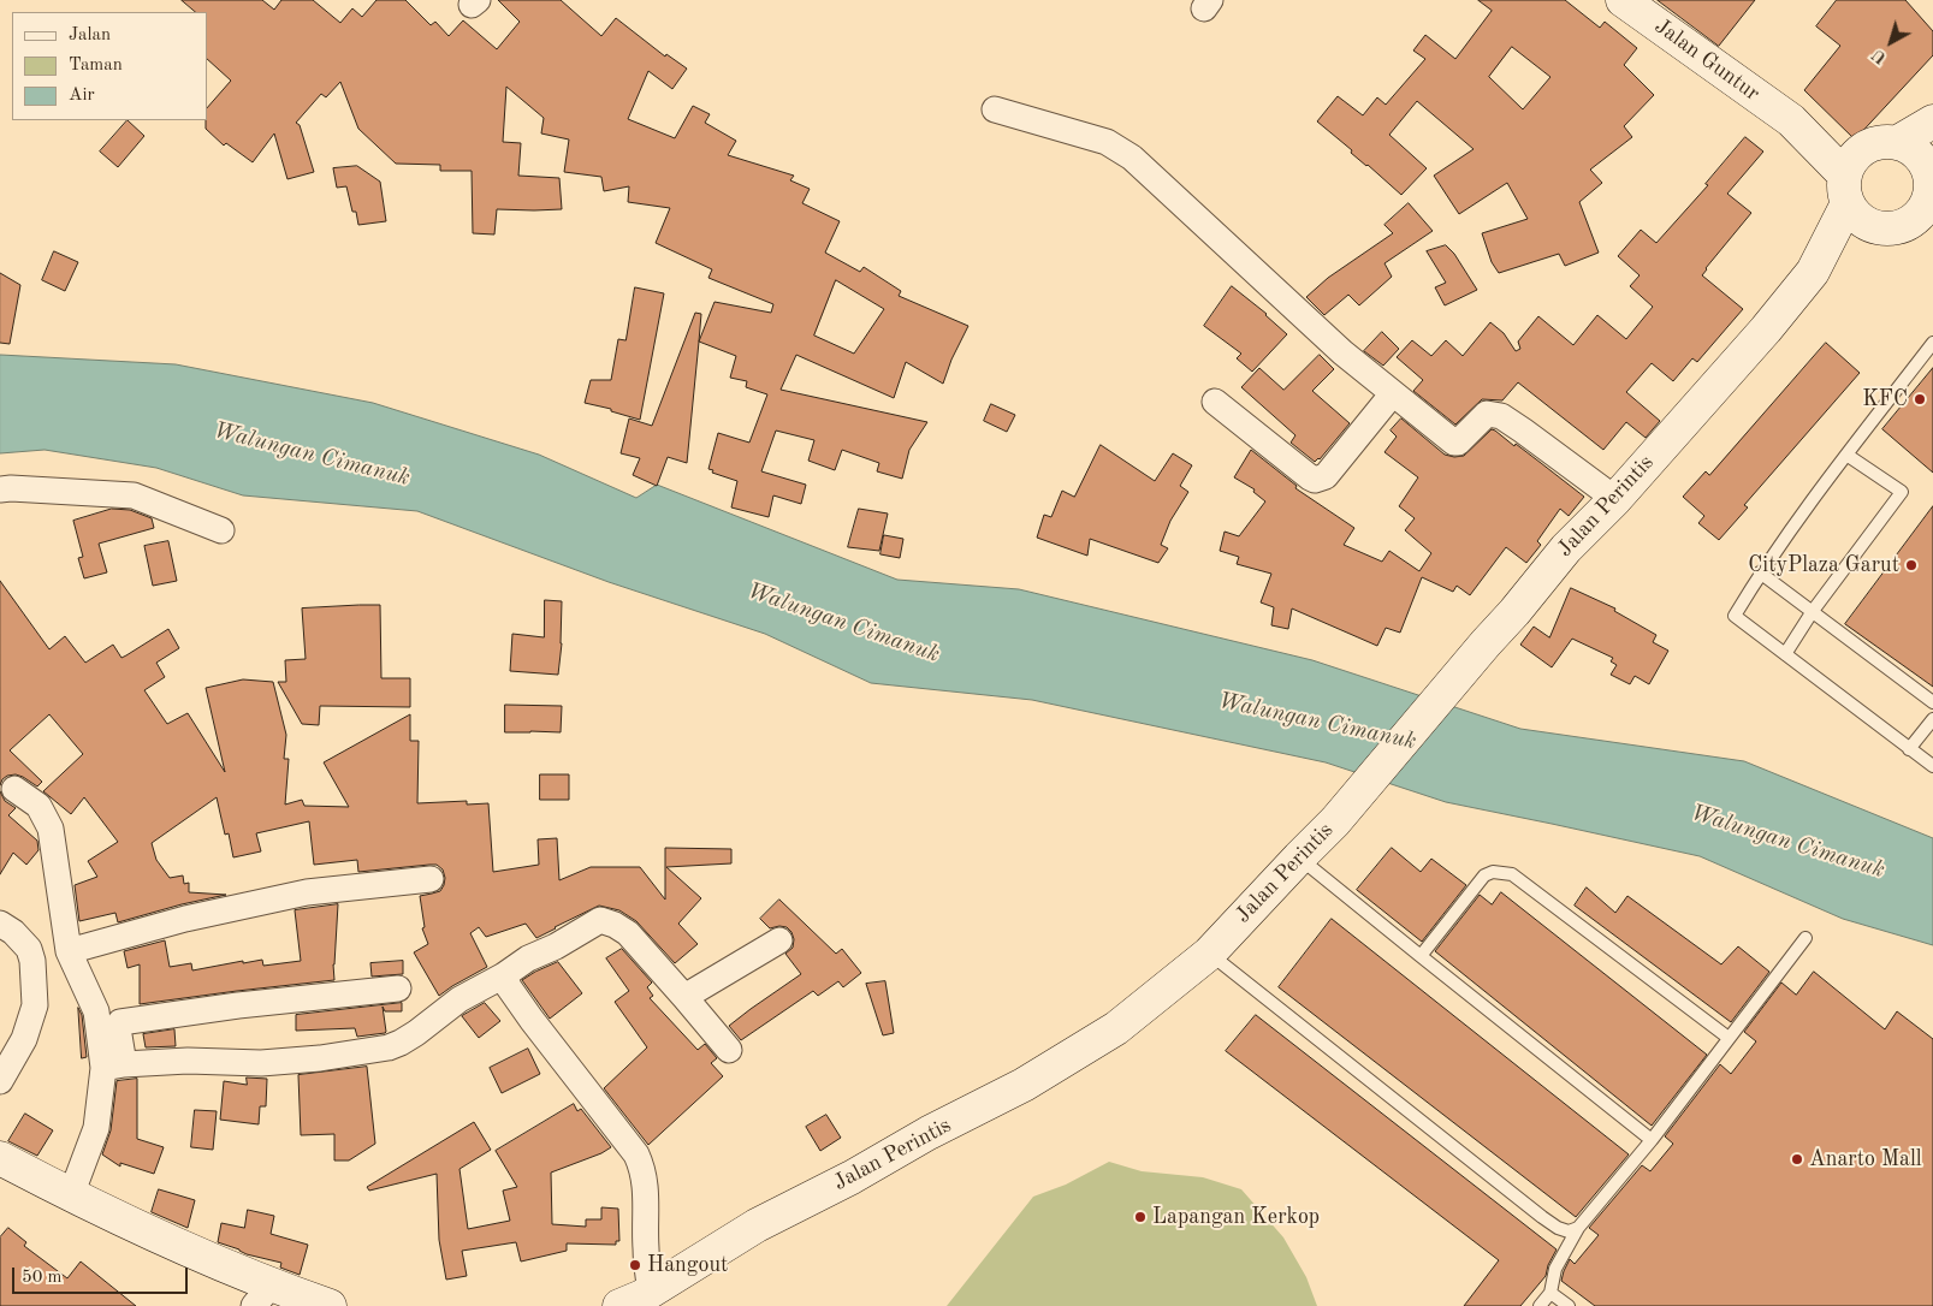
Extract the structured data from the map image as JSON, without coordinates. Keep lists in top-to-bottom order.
{
  "streets": {
    "street": ["Jalan Guntur", "Jalan Perintis"]
  },
  "crossings": [
    ["Jalan Guntur", "Jalan Perintis"]
  ],
  "water": ["Walungan Cimanuk"],
  "places": [
    "KFC",
    "CityPlaza Garut",
    "Anarto Mall",
    "Lapangan Kerkop",
    "Hangout"
  ],
  "legend": ["Jalan", "Taman", "Air"],
  "scale_bar": "50 m",
  "north": "bottom left"
}
